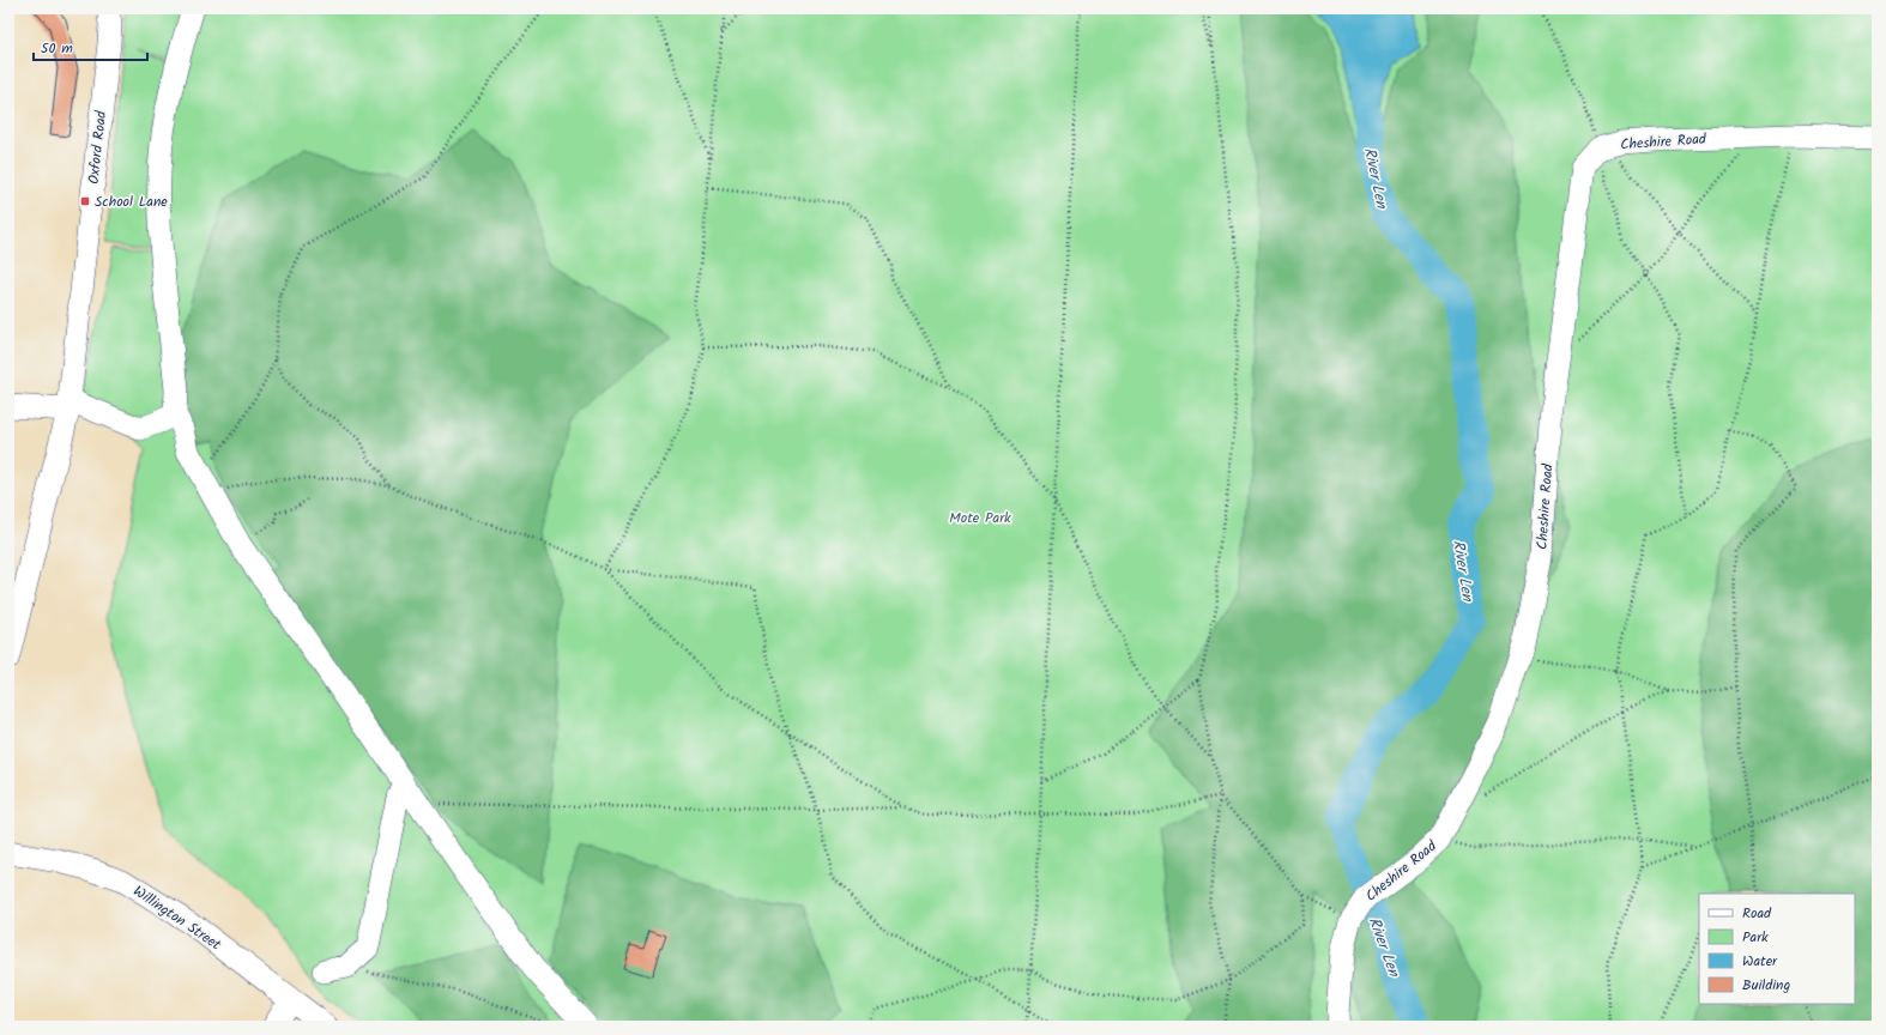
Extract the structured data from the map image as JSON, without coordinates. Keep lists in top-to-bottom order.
{
  "streets": {
    "street": ["Cheshire Road", "Oxford Road", "Willington Street"]
  },
  "water": ["River Len"],
  "parks": ["Mote Park"],
  "places": {
    "transit": ["School Lane"]
  },
  "legend": [
    "Road",
    "Park",
    "Water",
    "Building"
  ],
  "scale_bar": "50 m"
}
